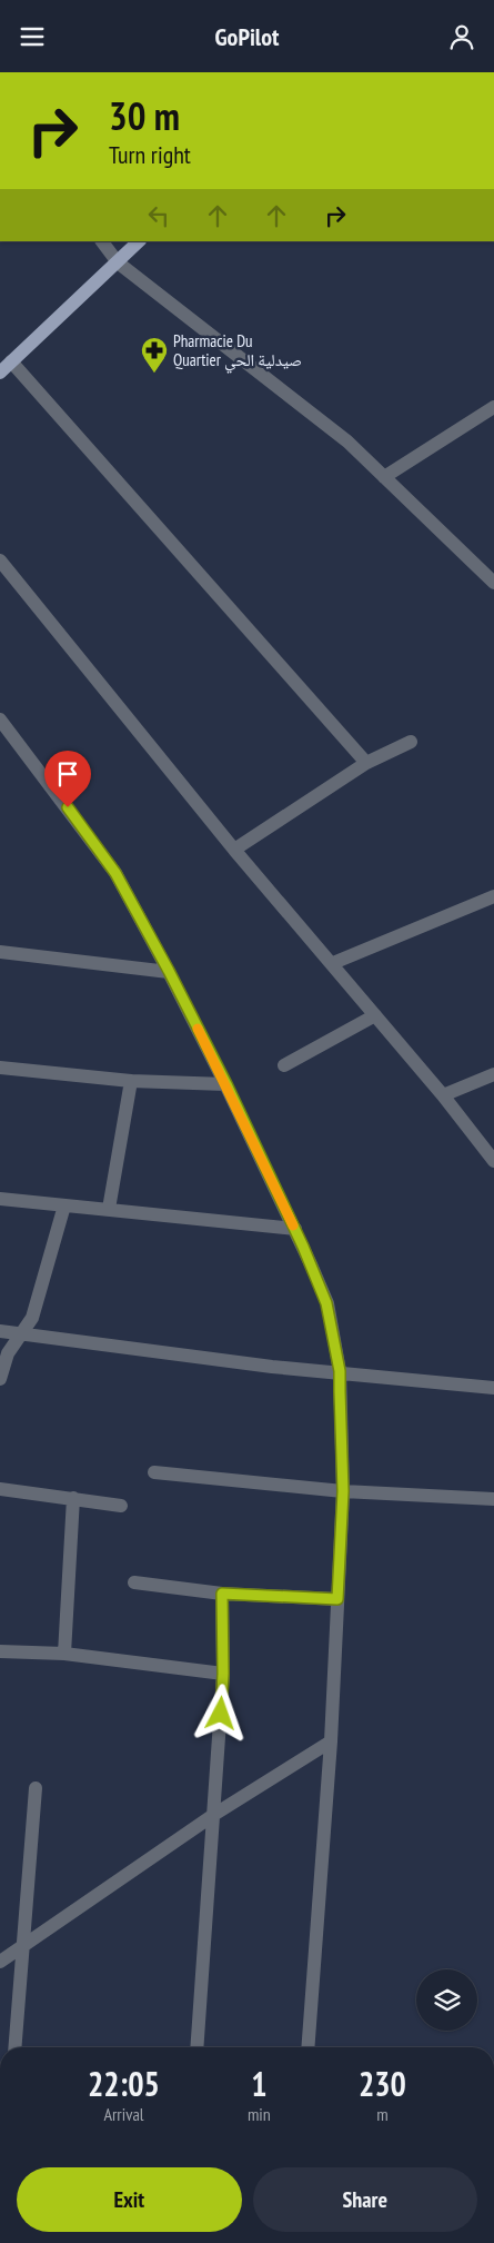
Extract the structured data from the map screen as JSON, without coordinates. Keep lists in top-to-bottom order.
{
  "places": {
    "pharmacy": ["Pharmacie Du Quartier صيدلية الحي"]
  },
  "page": {
    "header": "GoPilot",
    "turn": ["30 m", "Turn right"],
    "eta": [
      "22:05",
      "Arrival",
      "1",
      "min",
      "230",
      "m"
    ],
    "buttons": ["Exit", "Share"]
  }
}
